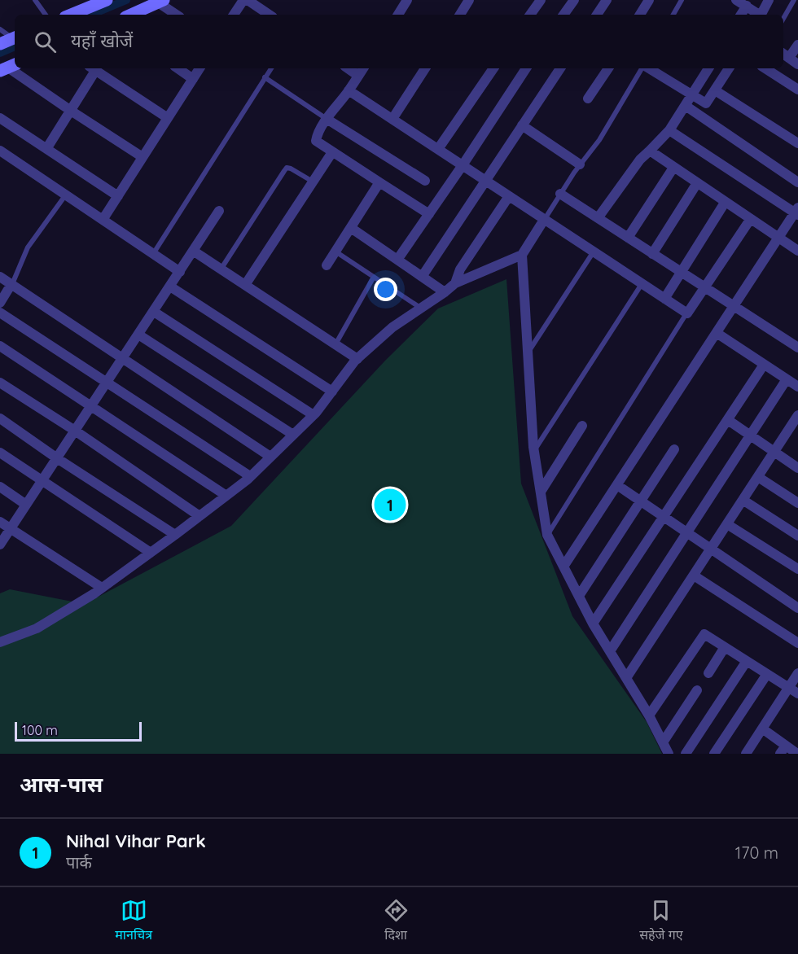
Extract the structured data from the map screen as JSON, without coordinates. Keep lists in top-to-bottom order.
{
  "scale_bar": "100 m",
  "page": {
    "search": "यहाँ खोजें",
    "pins": "1",
    "scale": "100 m",
    "heading": "आस-पास",
    "list": [
      {
        "mark": "1",
        "name": "Nihal Vihar Park",
        "note": "पार्क",
        "value": "170 m"
      }
    ],
    "nav": ["मानचित्र", "दिशा", "सहेजे गए"]
  }
}
